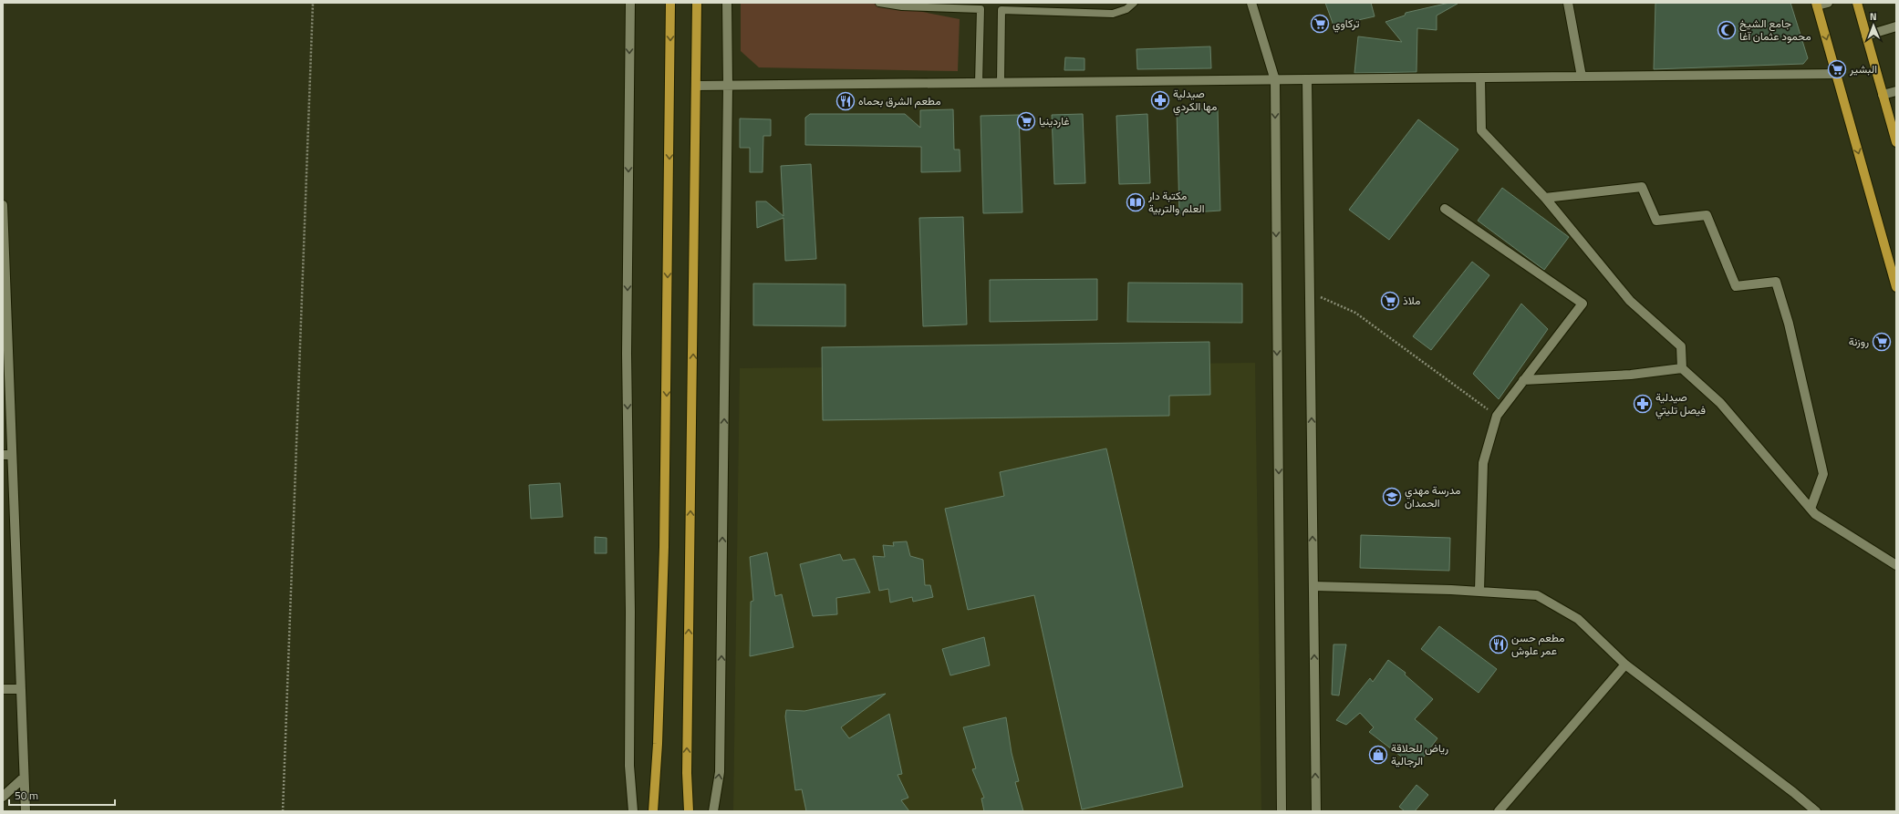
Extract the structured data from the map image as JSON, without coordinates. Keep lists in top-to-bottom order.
{
  "places": {
    "supermarket": [
      "تركاوي",
      "البشير",
      "غاردينيا",
      "ملاذ",
      "روزنة"
    ],
    "mosque": ["جامع الشيخ محمود عثمان آغا"],
    "pharmacy": ["صيدلية مها الكردي", "صيدلية فيصل تليتي"],
    "restaurant": ["مطعم الشرق بحماه", "مطعم حسن عمر علوش"],
    "library": ["مكتبة دار العلم والتربية"],
    "school or university": ["مدرسة مهدي الحمدان"],
    "shop": ["رياض للحلاقة الرجالية"]
  },
  "scale_bar": "50 m",
  "north": "top"
}
